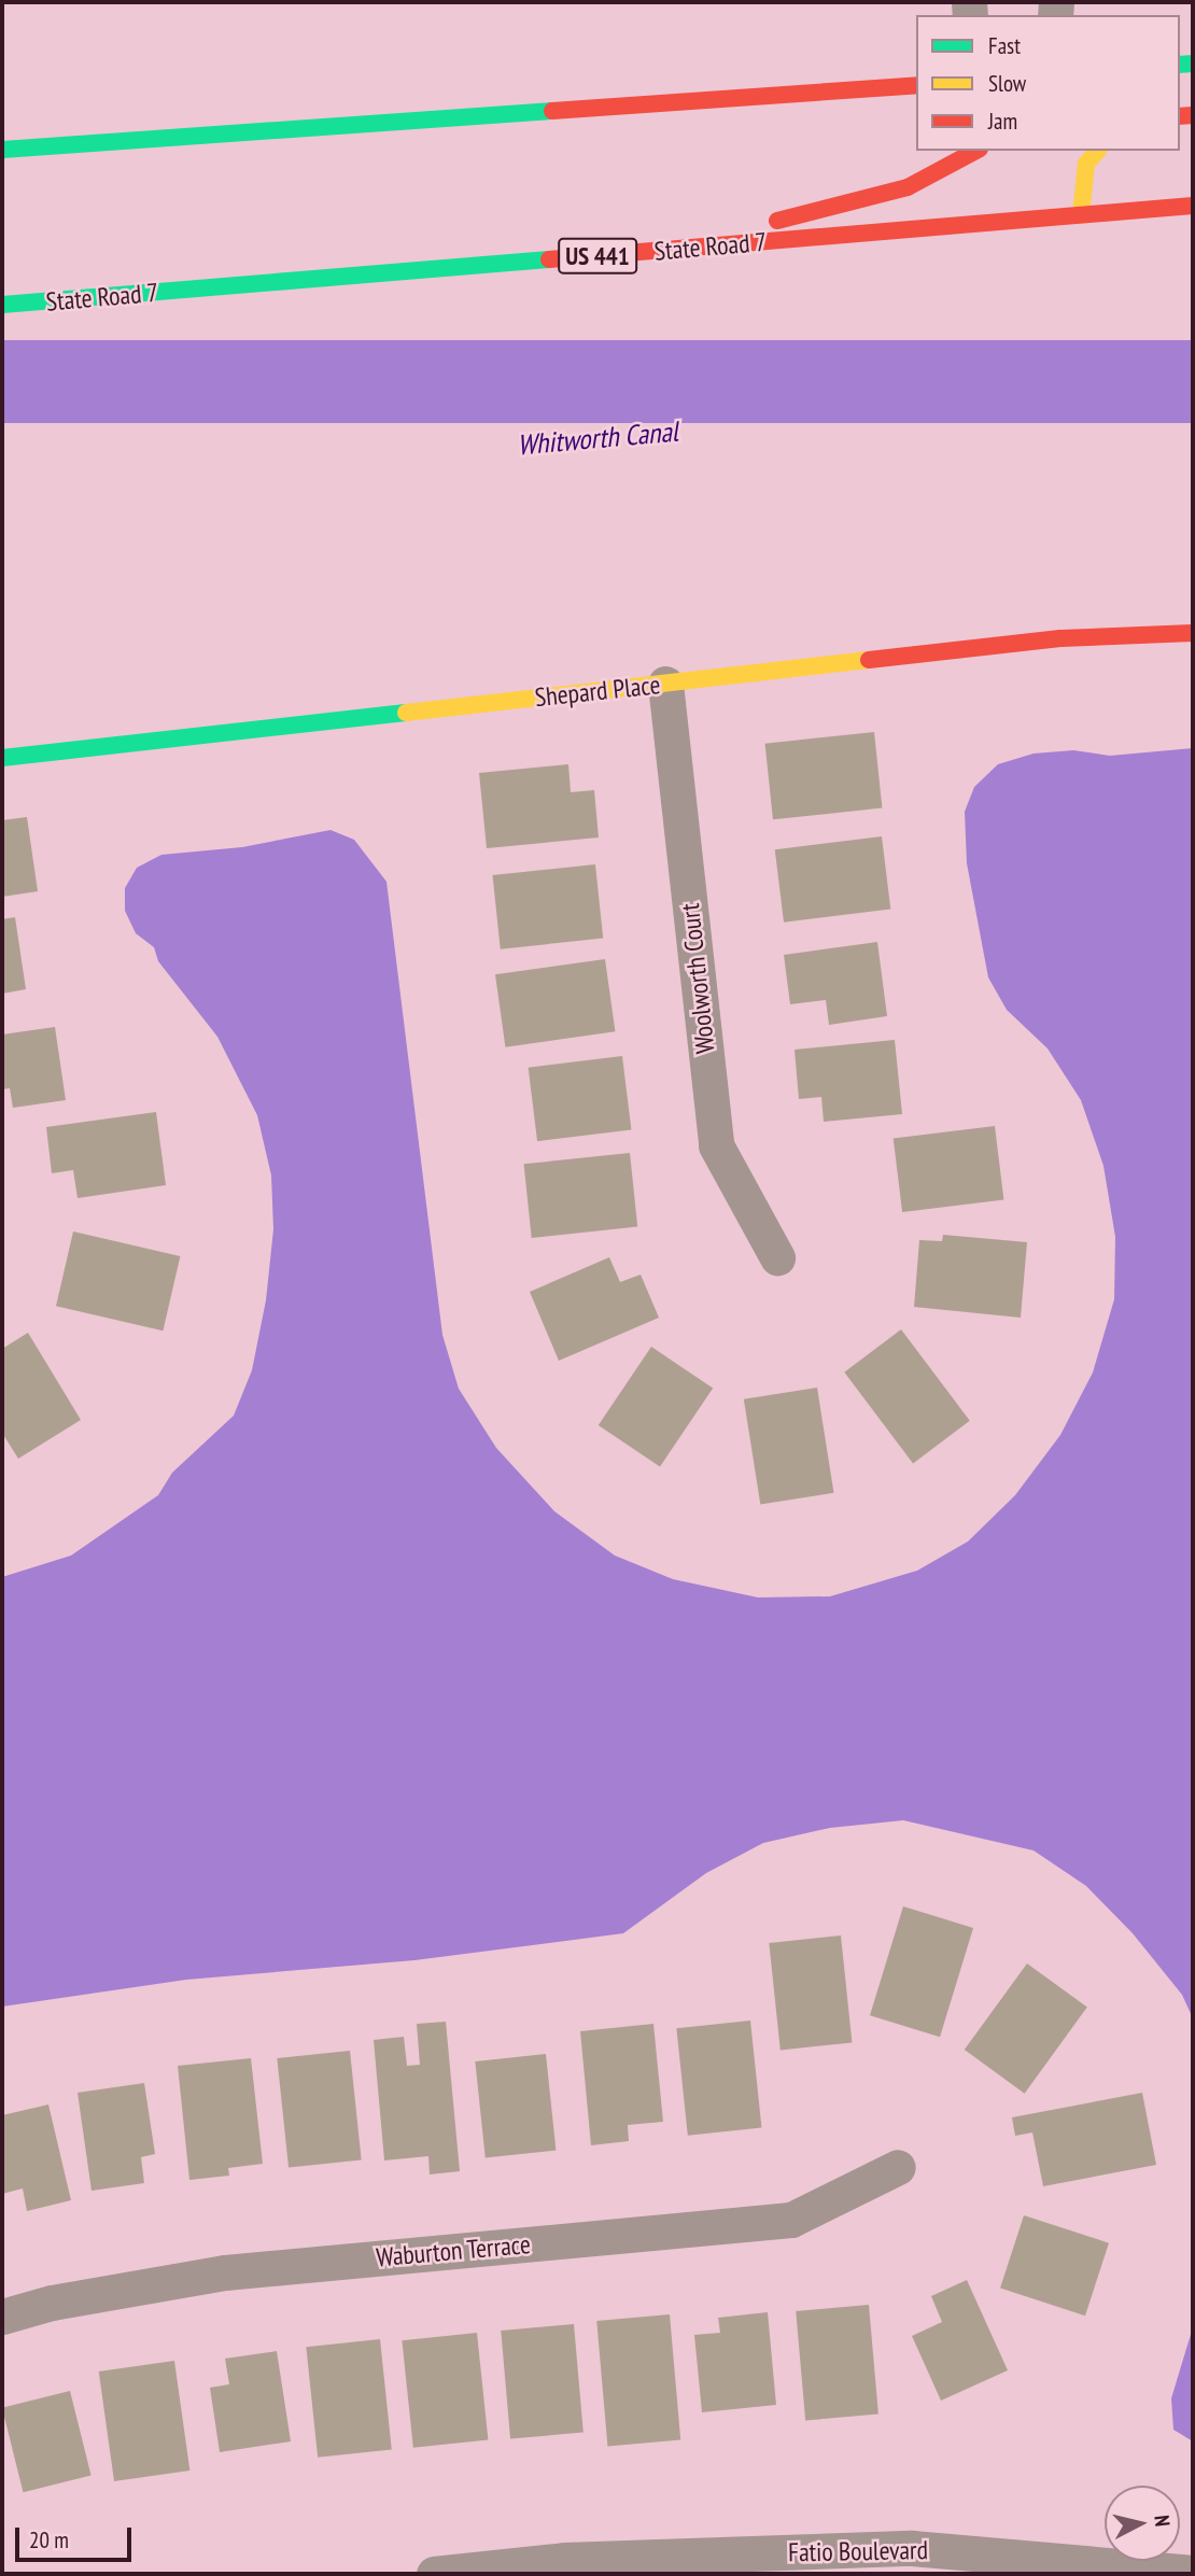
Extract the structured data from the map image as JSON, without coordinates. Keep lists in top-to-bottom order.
{
  "streets": {
    "main road": ["State Road 7", "US 441", "Shepard Place"],
    "street": ["Woolworth Court", "Waburton Terrace", "Fatio Boulevard"]
  },
  "crossings": [
    ["Shepard Place", "Woolworth Court"]
  ],
  "water": ["Whitworth Canal"],
  "legend": ["Fast", "Slow", "Jam"],
  "scale_bar": "20 m",
  "north": "right"
}
